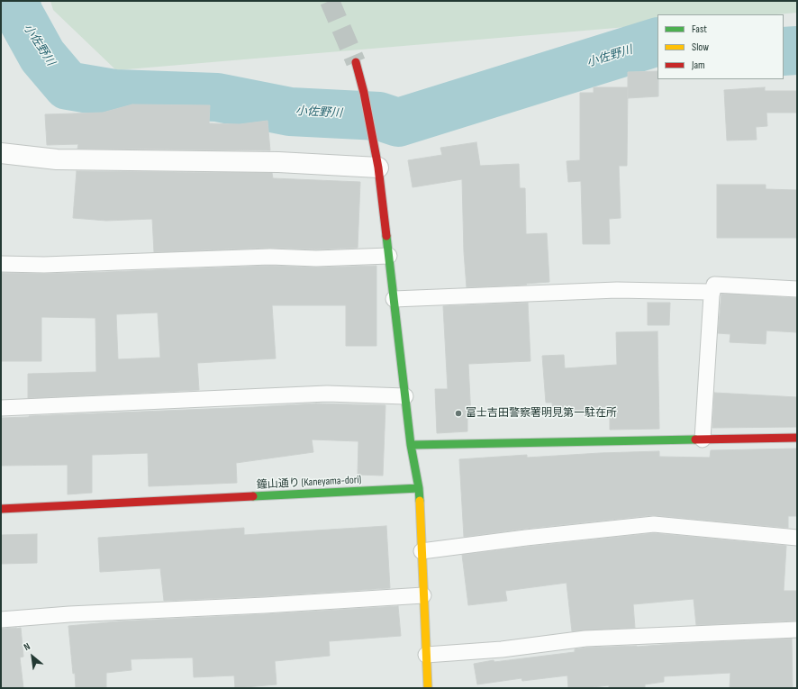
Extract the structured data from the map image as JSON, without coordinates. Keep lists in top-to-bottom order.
{
  "streets": {
    "street": ["鐘山通り (Kaneyama-dori)"]
  },
  "water": ["小佐野川"],
  "places": ["富士吉田警察署明見第一駐在所"],
  "legend": ["Fast", "Slow", "Jam"],
  "north": "top left"
}
